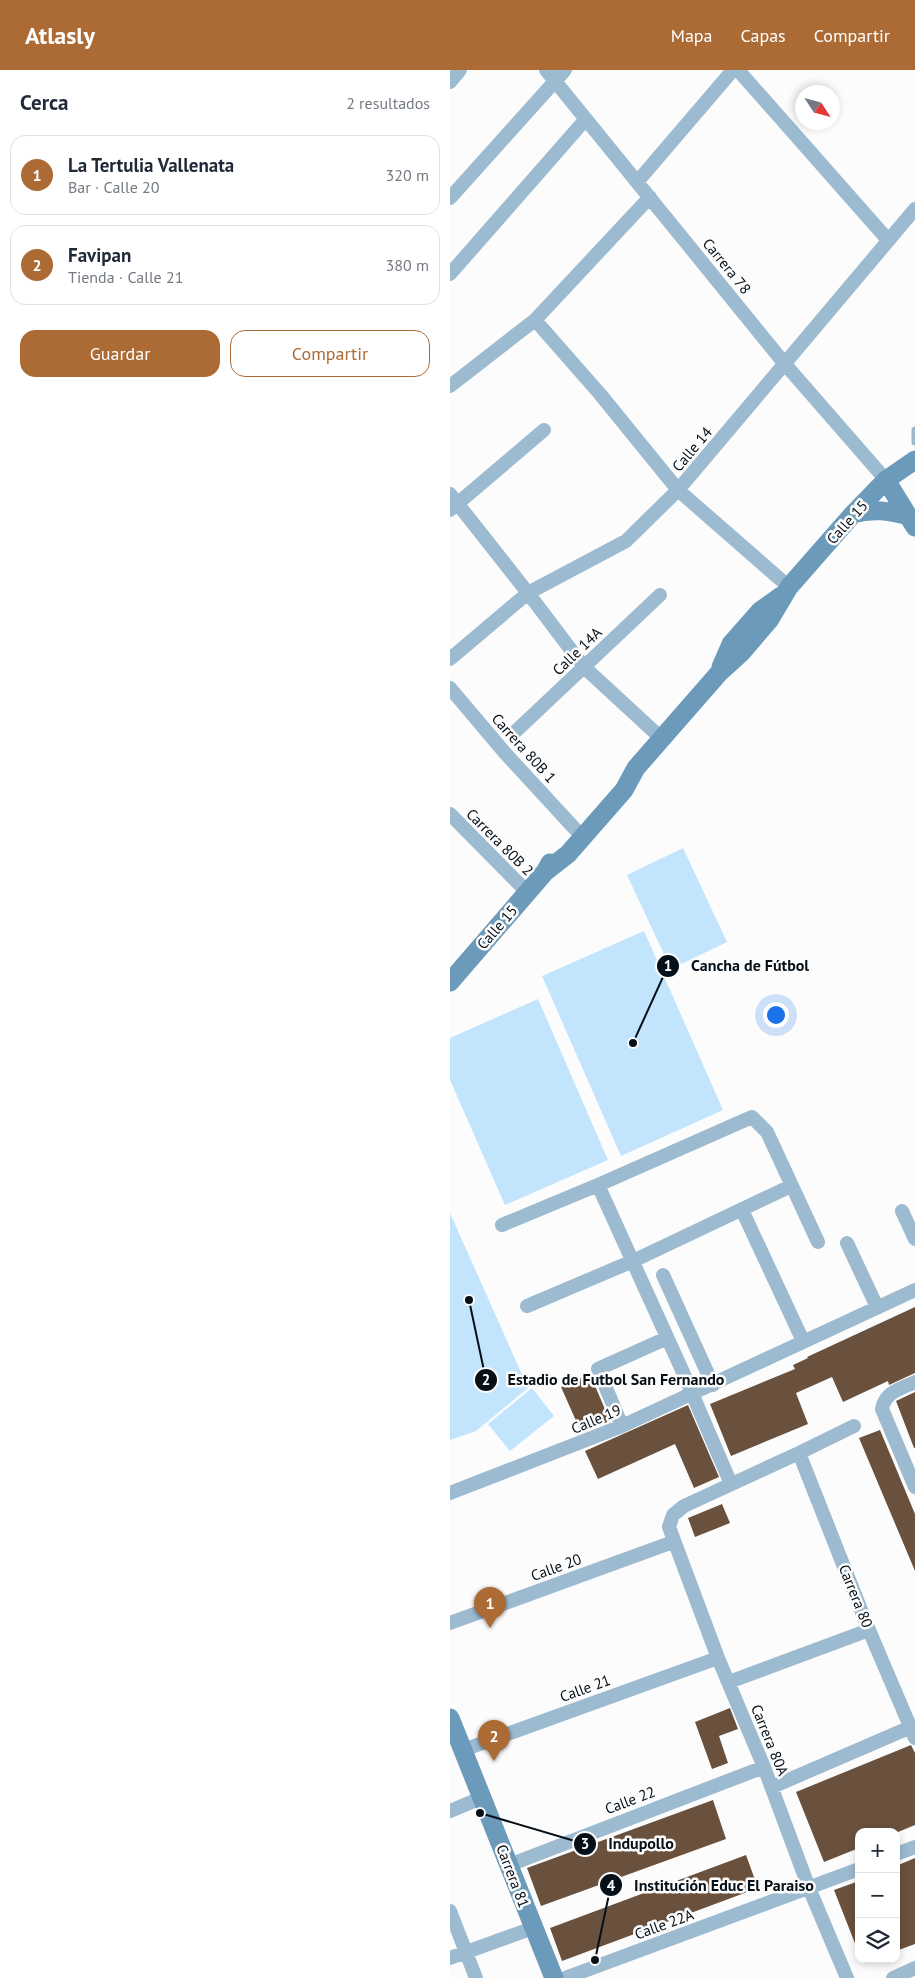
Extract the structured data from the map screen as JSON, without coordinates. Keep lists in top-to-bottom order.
{
  "streets": {
    "street": [
      "Carrera 78",
      "Calle 14",
      "Calle 15",
      "Calle 14A",
      "Carrera 80B 1",
      "Carrera 80B 2",
      "Calle 19",
      "Calle 20",
      "Carrera 80",
      "Calle 21",
      "Carrera 80A",
      "Calle 22",
      "Carrera 81",
      "Calle 22A"
    ]
  },
  "crossings": [
    ["Carrera 78", "Calle 14"],
    ["Carrera 78", "Calle 15"],
    ["Calle 15", "Carrera 80B 1"],
    ["Calle 15", "Carrera 80B 2"],
    ["Calle 20", "Carrera 80A"],
    ["Calle 21", "Carrera 80A"],
    ["Calle 21", "Carrera 81"],
    ["Carrera 80A", "Calle 22"],
    ["Carrera 80A", "Calle 22A"],
    ["Calle 22", "Carrera 81"]
  ],
  "places": [
    "Cancha de Fútbol",
    "Estadio de Futbol San Fernando",
    "Indupollo",
    "Institución Educ El Paraiso"
  ],
  "north": "bottom right",
  "page": {
    "header": "Atlasly",
    "nav": ["Mapa", "Capas", "Compartir"],
    "heading": ["Cerca", "2 resultados"],
    "list": [
      {
        "mark": "1",
        "name": "La Tertulia Vallenata",
        "note": "Bar · Calle 20",
        "value": "320 m"
      },
      {
        "mark": "2",
        "name": "Favipan",
        "note": "Tienda · Calle 21",
        "value": "380 m"
      }
    ],
    "buttons": ["Guardar", "Compartir"],
    "pins": ["1", "2"],
    "map_buttons": ["+", "−"]
  }
}
